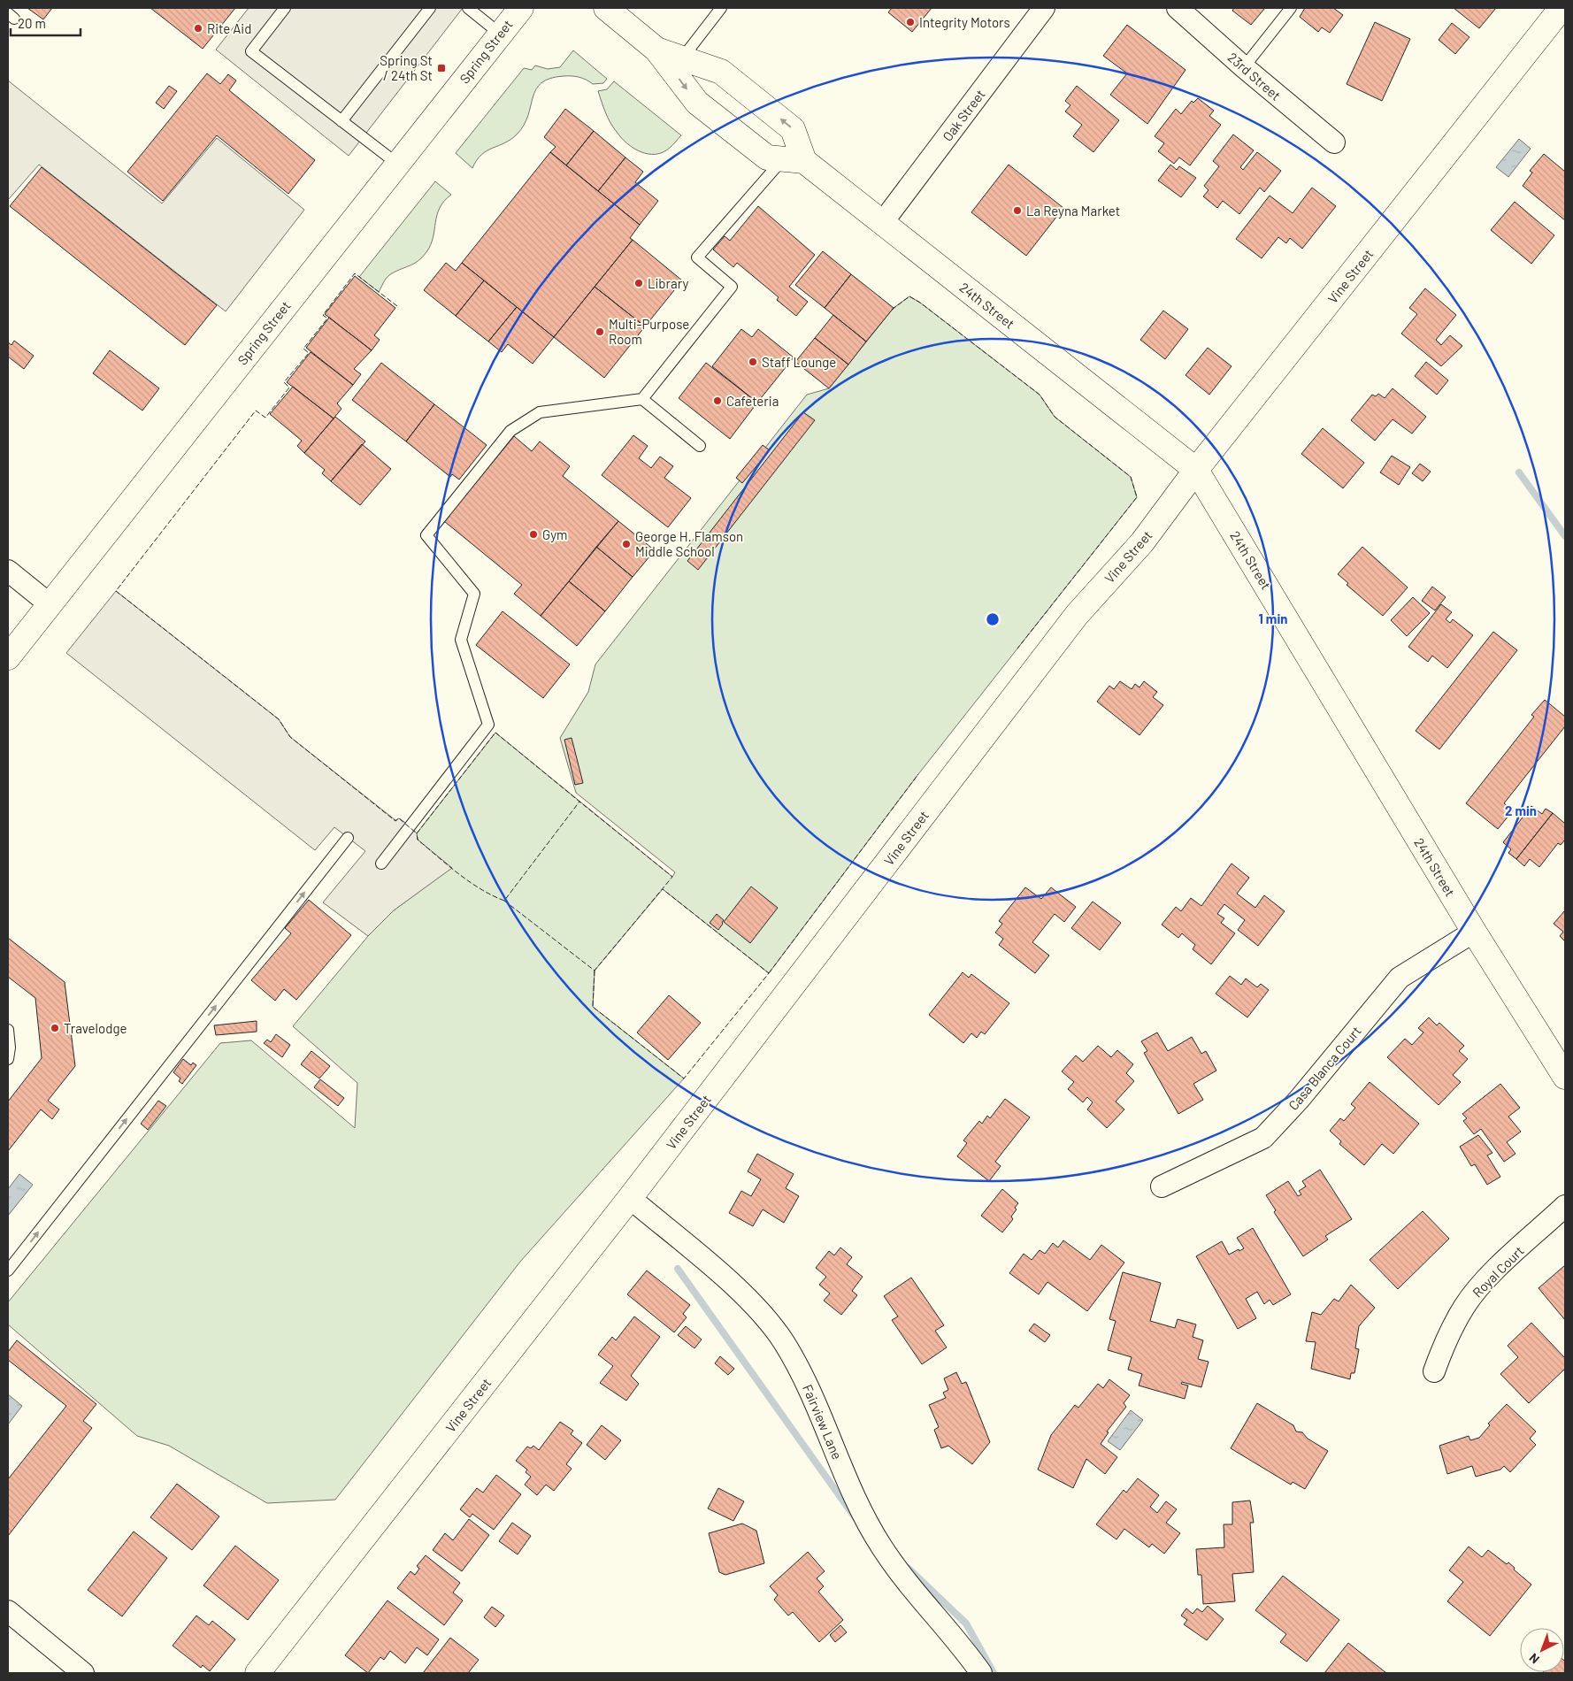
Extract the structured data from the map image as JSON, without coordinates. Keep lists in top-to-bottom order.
{
  "streets": {
    "main road": ["Spring Street", "Vine Street", "24th Street"],
    "street": [
      "23rd Street",
      "Oak Street",
      "Casa Blanca Court",
      "Royal Court",
      "Fairview Lane"
    ]
  },
  "crossings": [
    ["Oak Street", "24th Street"],
    ["Vine Street", "24th Street"],
    ["Vine Street", "Fairview Lane"],
    ["24th Street", "Casa Blanca Court"]
  ],
  "places": {
    "other": [
      "Integrity Motors",
      "Rite Aid",
      "La Reyna Market",
      "Library",
      "Multi-Purpose Room",
      "Staff Lounge",
      "Cafeteria",
      "Gym",
      "George H. Flamson Middle School",
      "Travelodge"
    ],
    "transit": ["Spring St / 24th St"]
  },
  "scale_bar": "20 m",
  "north": "bottom left",
  "rings": ["1 min", "2 min"]
}
